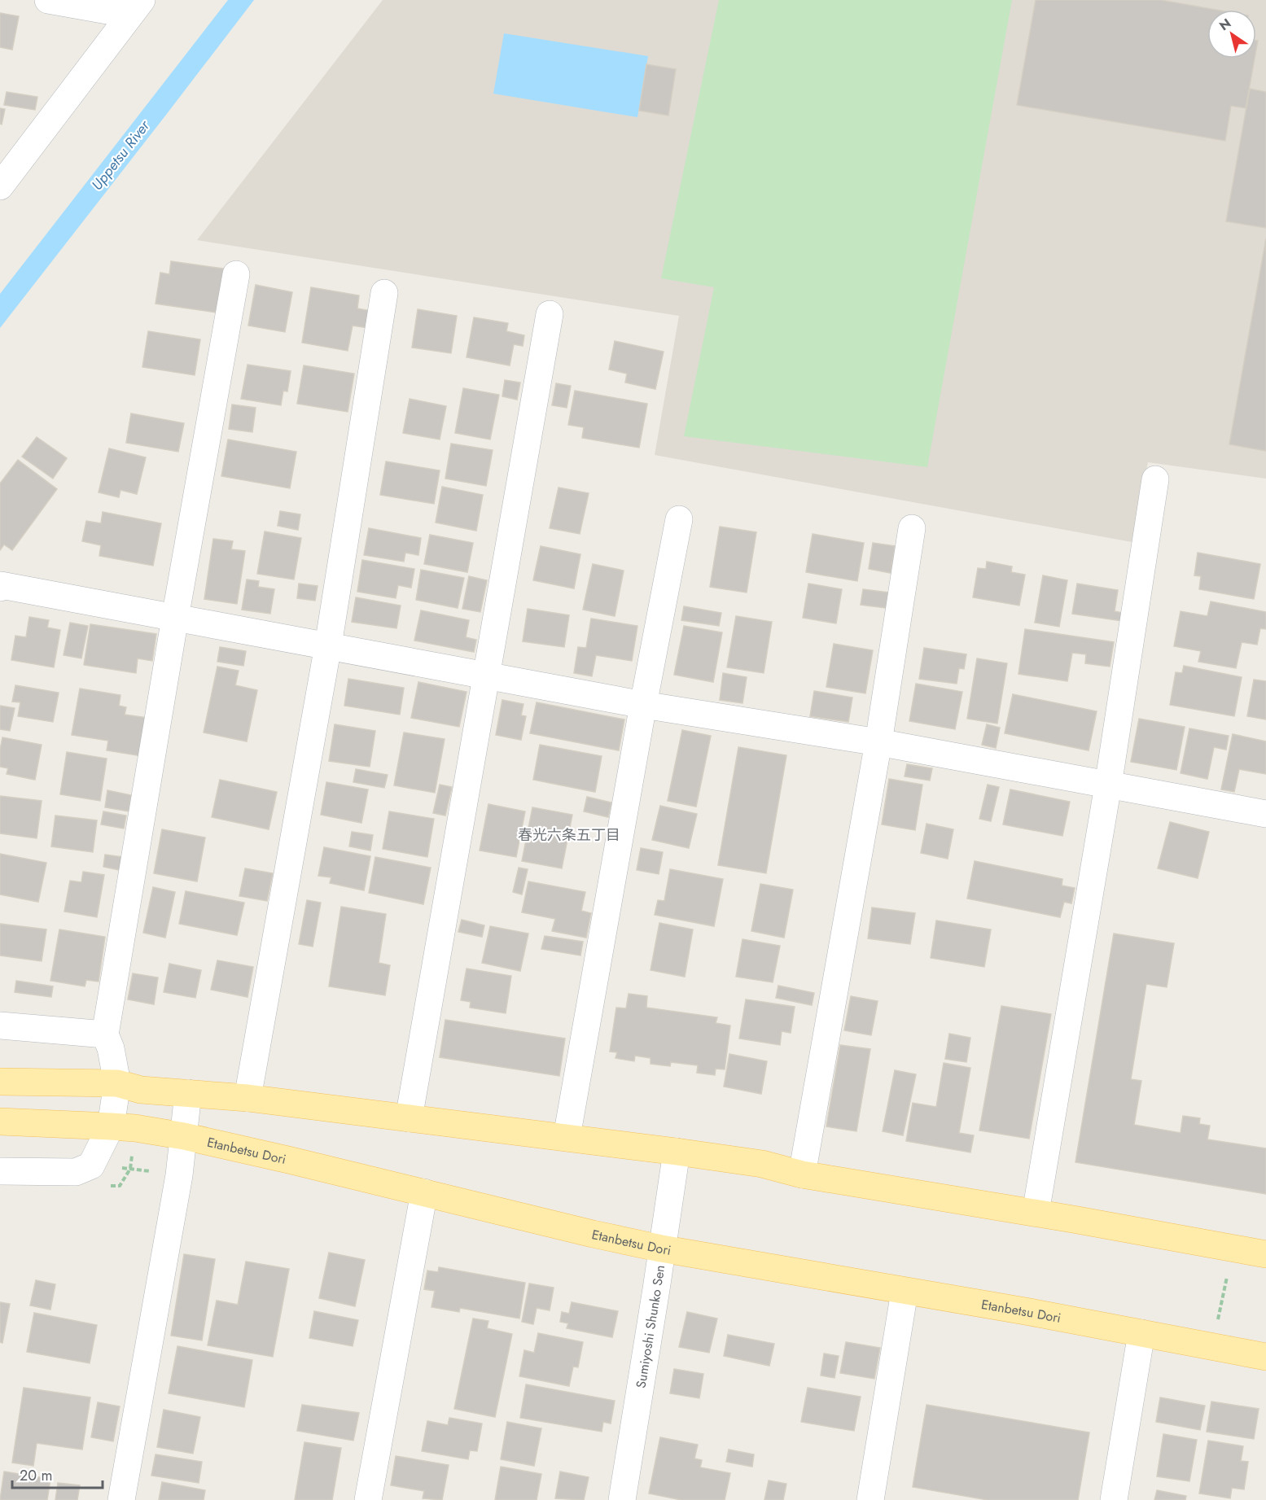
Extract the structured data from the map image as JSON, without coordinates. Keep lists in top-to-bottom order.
{
  "streets": {
    "main road": ["Etanbetsu Dori"],
    "street": ["Sumiyoshi Shunko Sen"]
  },
  "crossings": [
    ["Etanbetsu Dori", "Sumiyoshi Shunko Sen"]
  ],
  "districts": ["春光六条五丁目"],
  "water": ["Uppetsu River"],
  "scale_bar": "20 m",
  "north": "top left"
}
